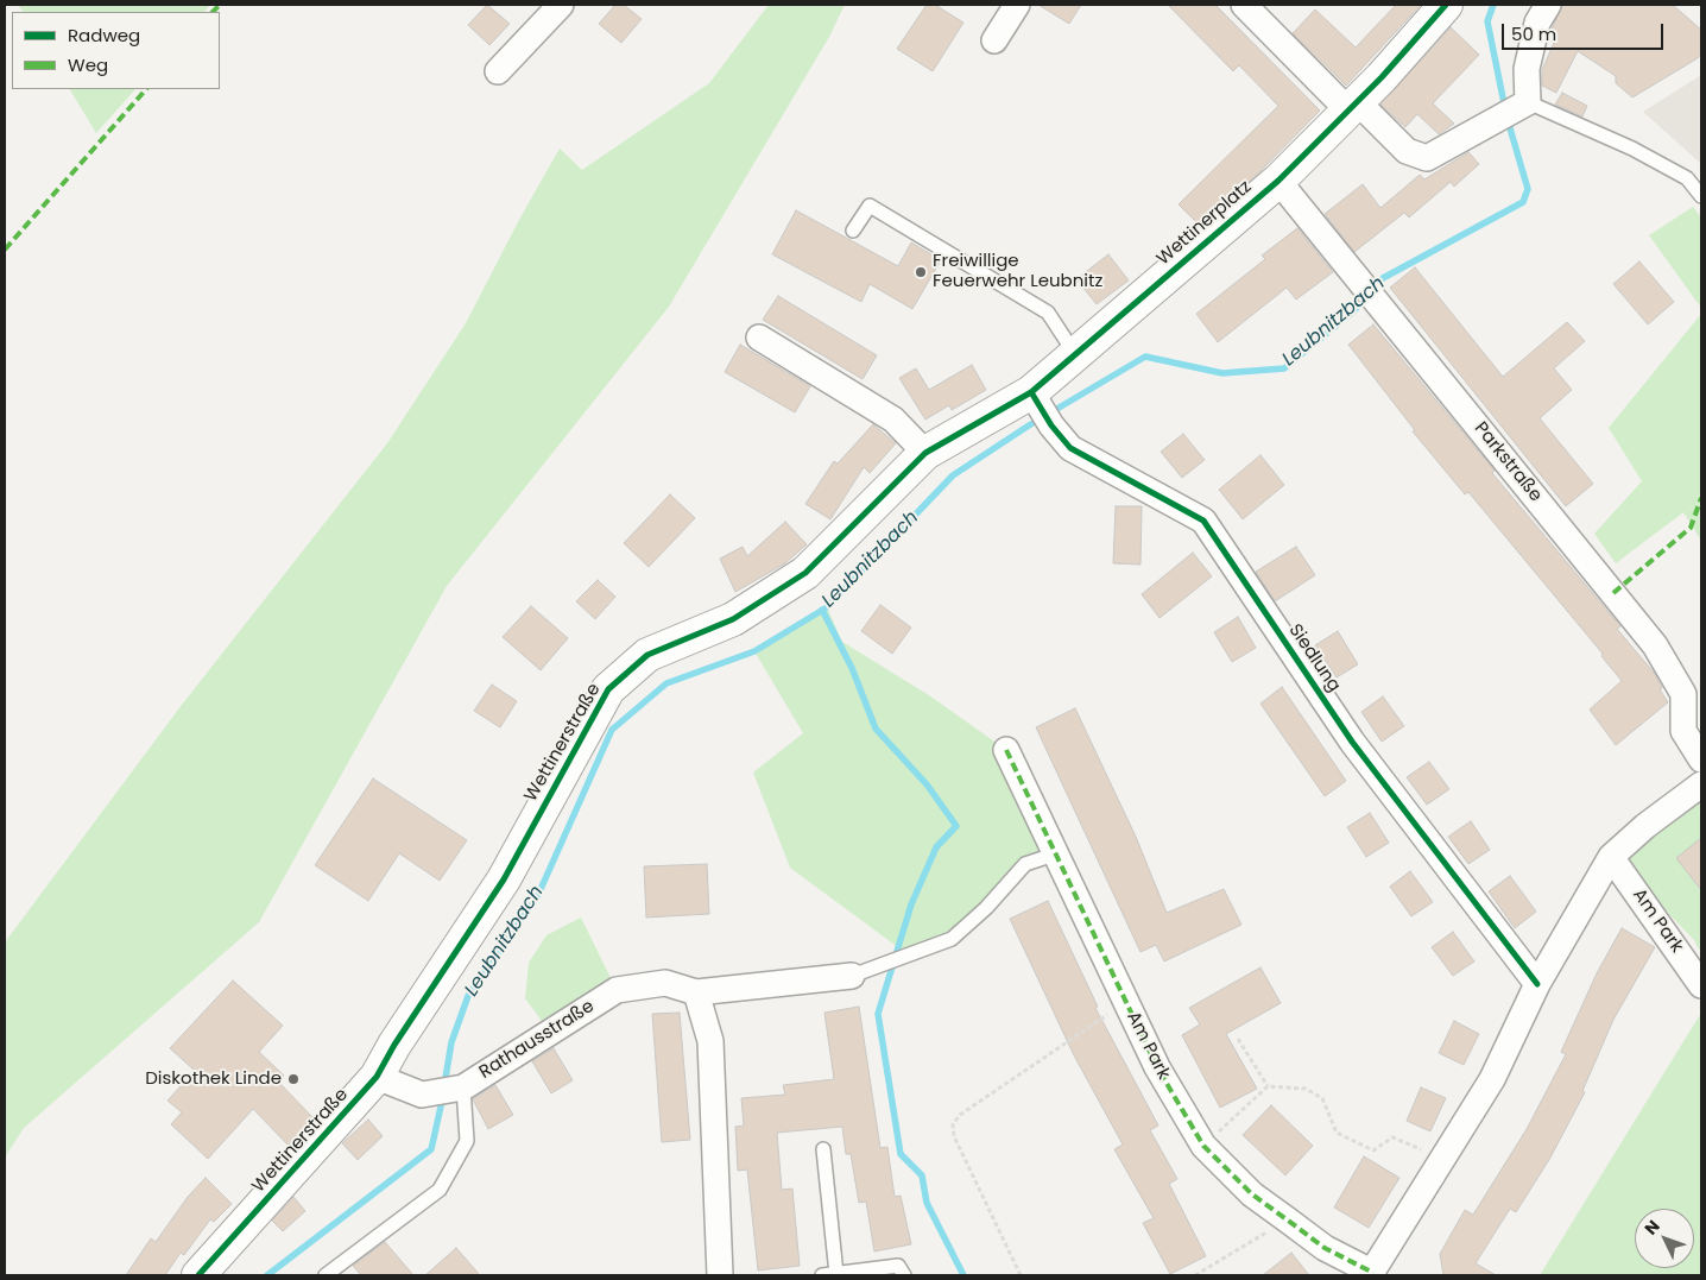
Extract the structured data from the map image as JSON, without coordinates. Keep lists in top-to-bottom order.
{
  "streets": {
    "street": [
      "Wettinerplatz",
      "Parkstraße",
      "Siedlung",
      "Wettinerstraße",
      "Am Park",
      "Rathausstraße"
    ]
  },
  "crossings": [
    ["Wettinerplatz", "Parkstraße"],
    ["Wettinerplatz", "Wettinerstraße"],
    ["Siedlung", "Wettinerstraße"],
    ["Siedlung", "Am Park"],
    ["Wettinerstraße", "Rathausstraße"]
  ],
  "water": ["Leubnitzbach"],
  "places": ["Freiwillige Feuerwehr Leubnitz", "Diskothek Linde"],
  "legend": ["Radweg", "Weg"],
  "scale_bar": "50 m",
  "north": "top left"
}
